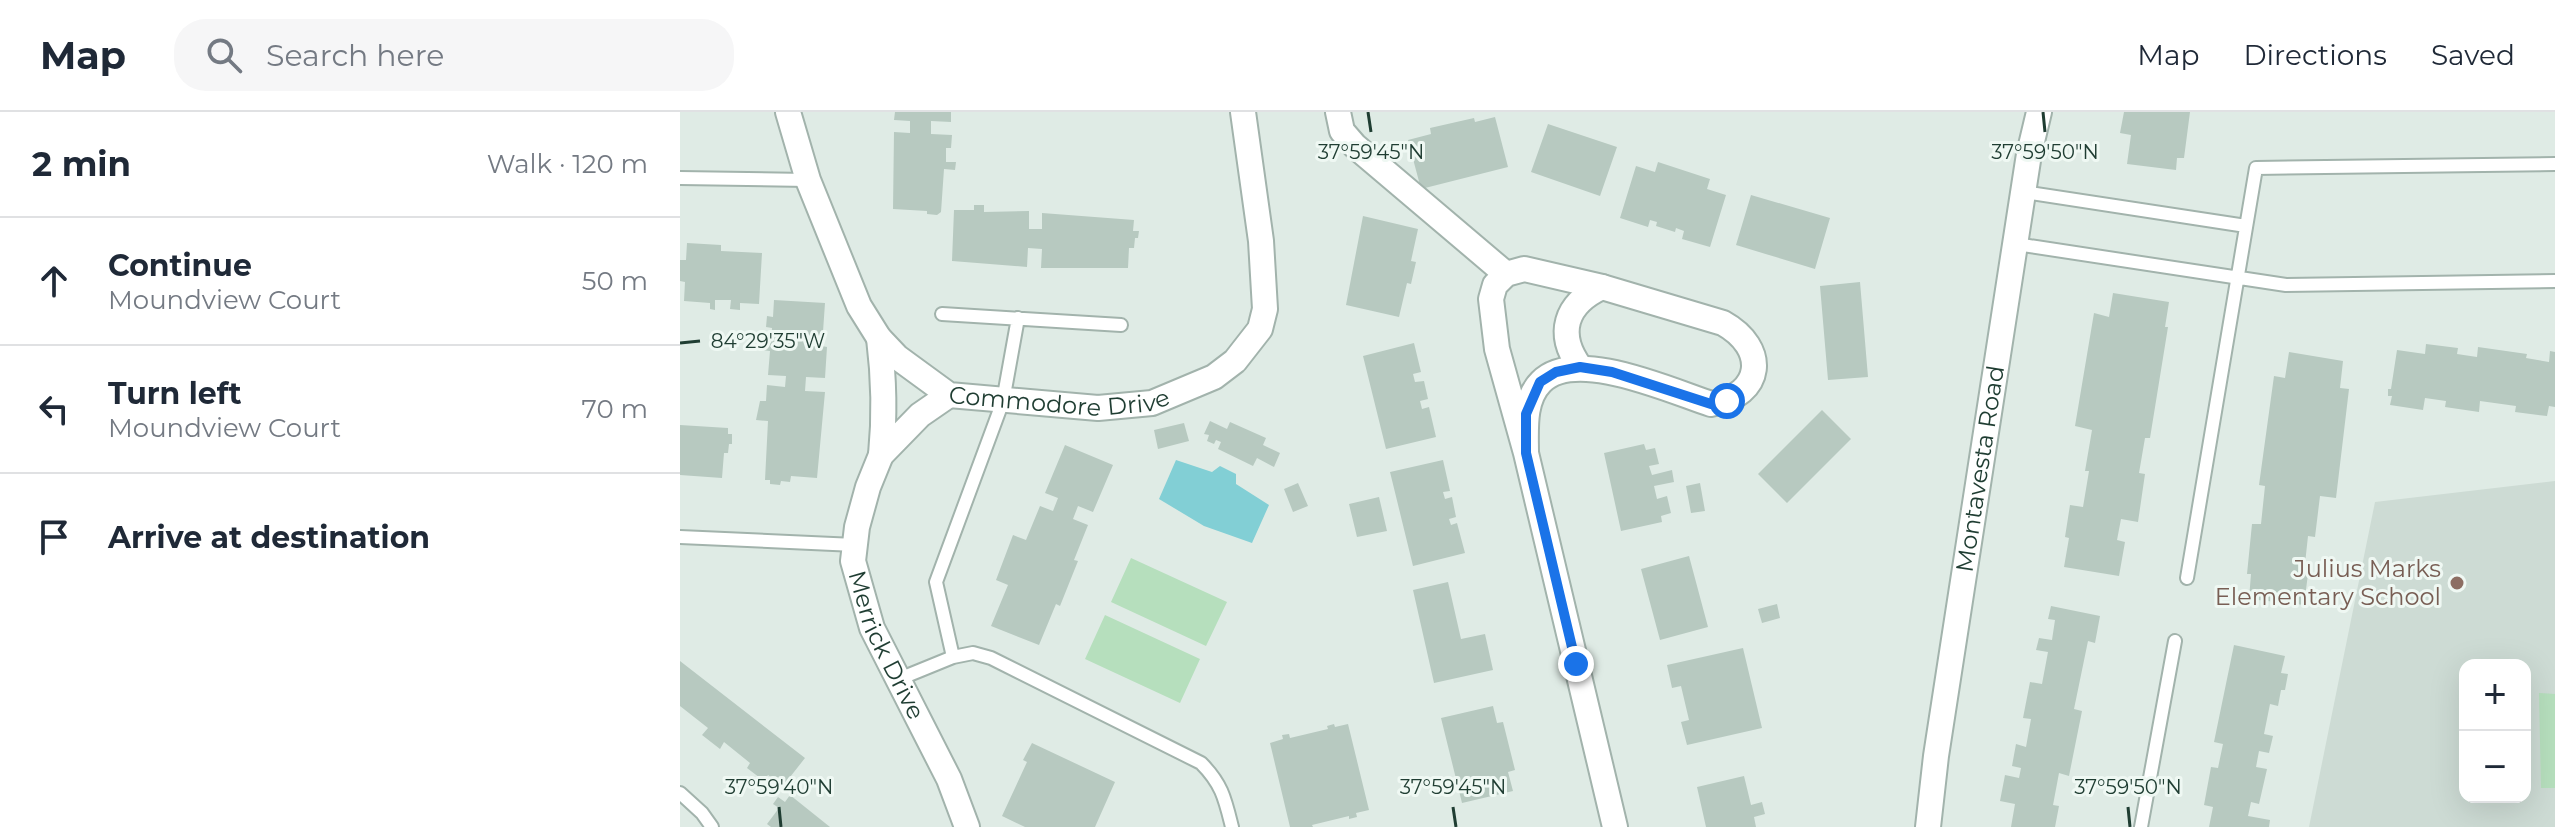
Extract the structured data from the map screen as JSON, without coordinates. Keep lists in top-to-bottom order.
{
  "streets": {
    "street": ["Commodore Drive", "Montavesta Road", "Merrick Drive"]
  },
  "crossings": [
    ["Commodore Drive", "Merrick Drive"]
  ],
  "places": ["Julius Marks Elementary School"],
  "page": {
    "header": "Map",
    "search": "Search here",
    "nav": ["Map", "Directions", "Saved"],
    "heading": ["2 min", "Walk · 120 m"],
    "list": [
      ["Continue", "Moundview Court", "50 m"],
      ["Turn left", "Moundview Court", "70 m"],
      "Arrive at destination"
    ],
    "map_buttons": ["+", "−"]
  },
  "coordinates": [
    "37°59'45\"N",
    "37°59'50\"N",
    "84°29'35\"W",
    "37°59'40\"N"
  ]
}
